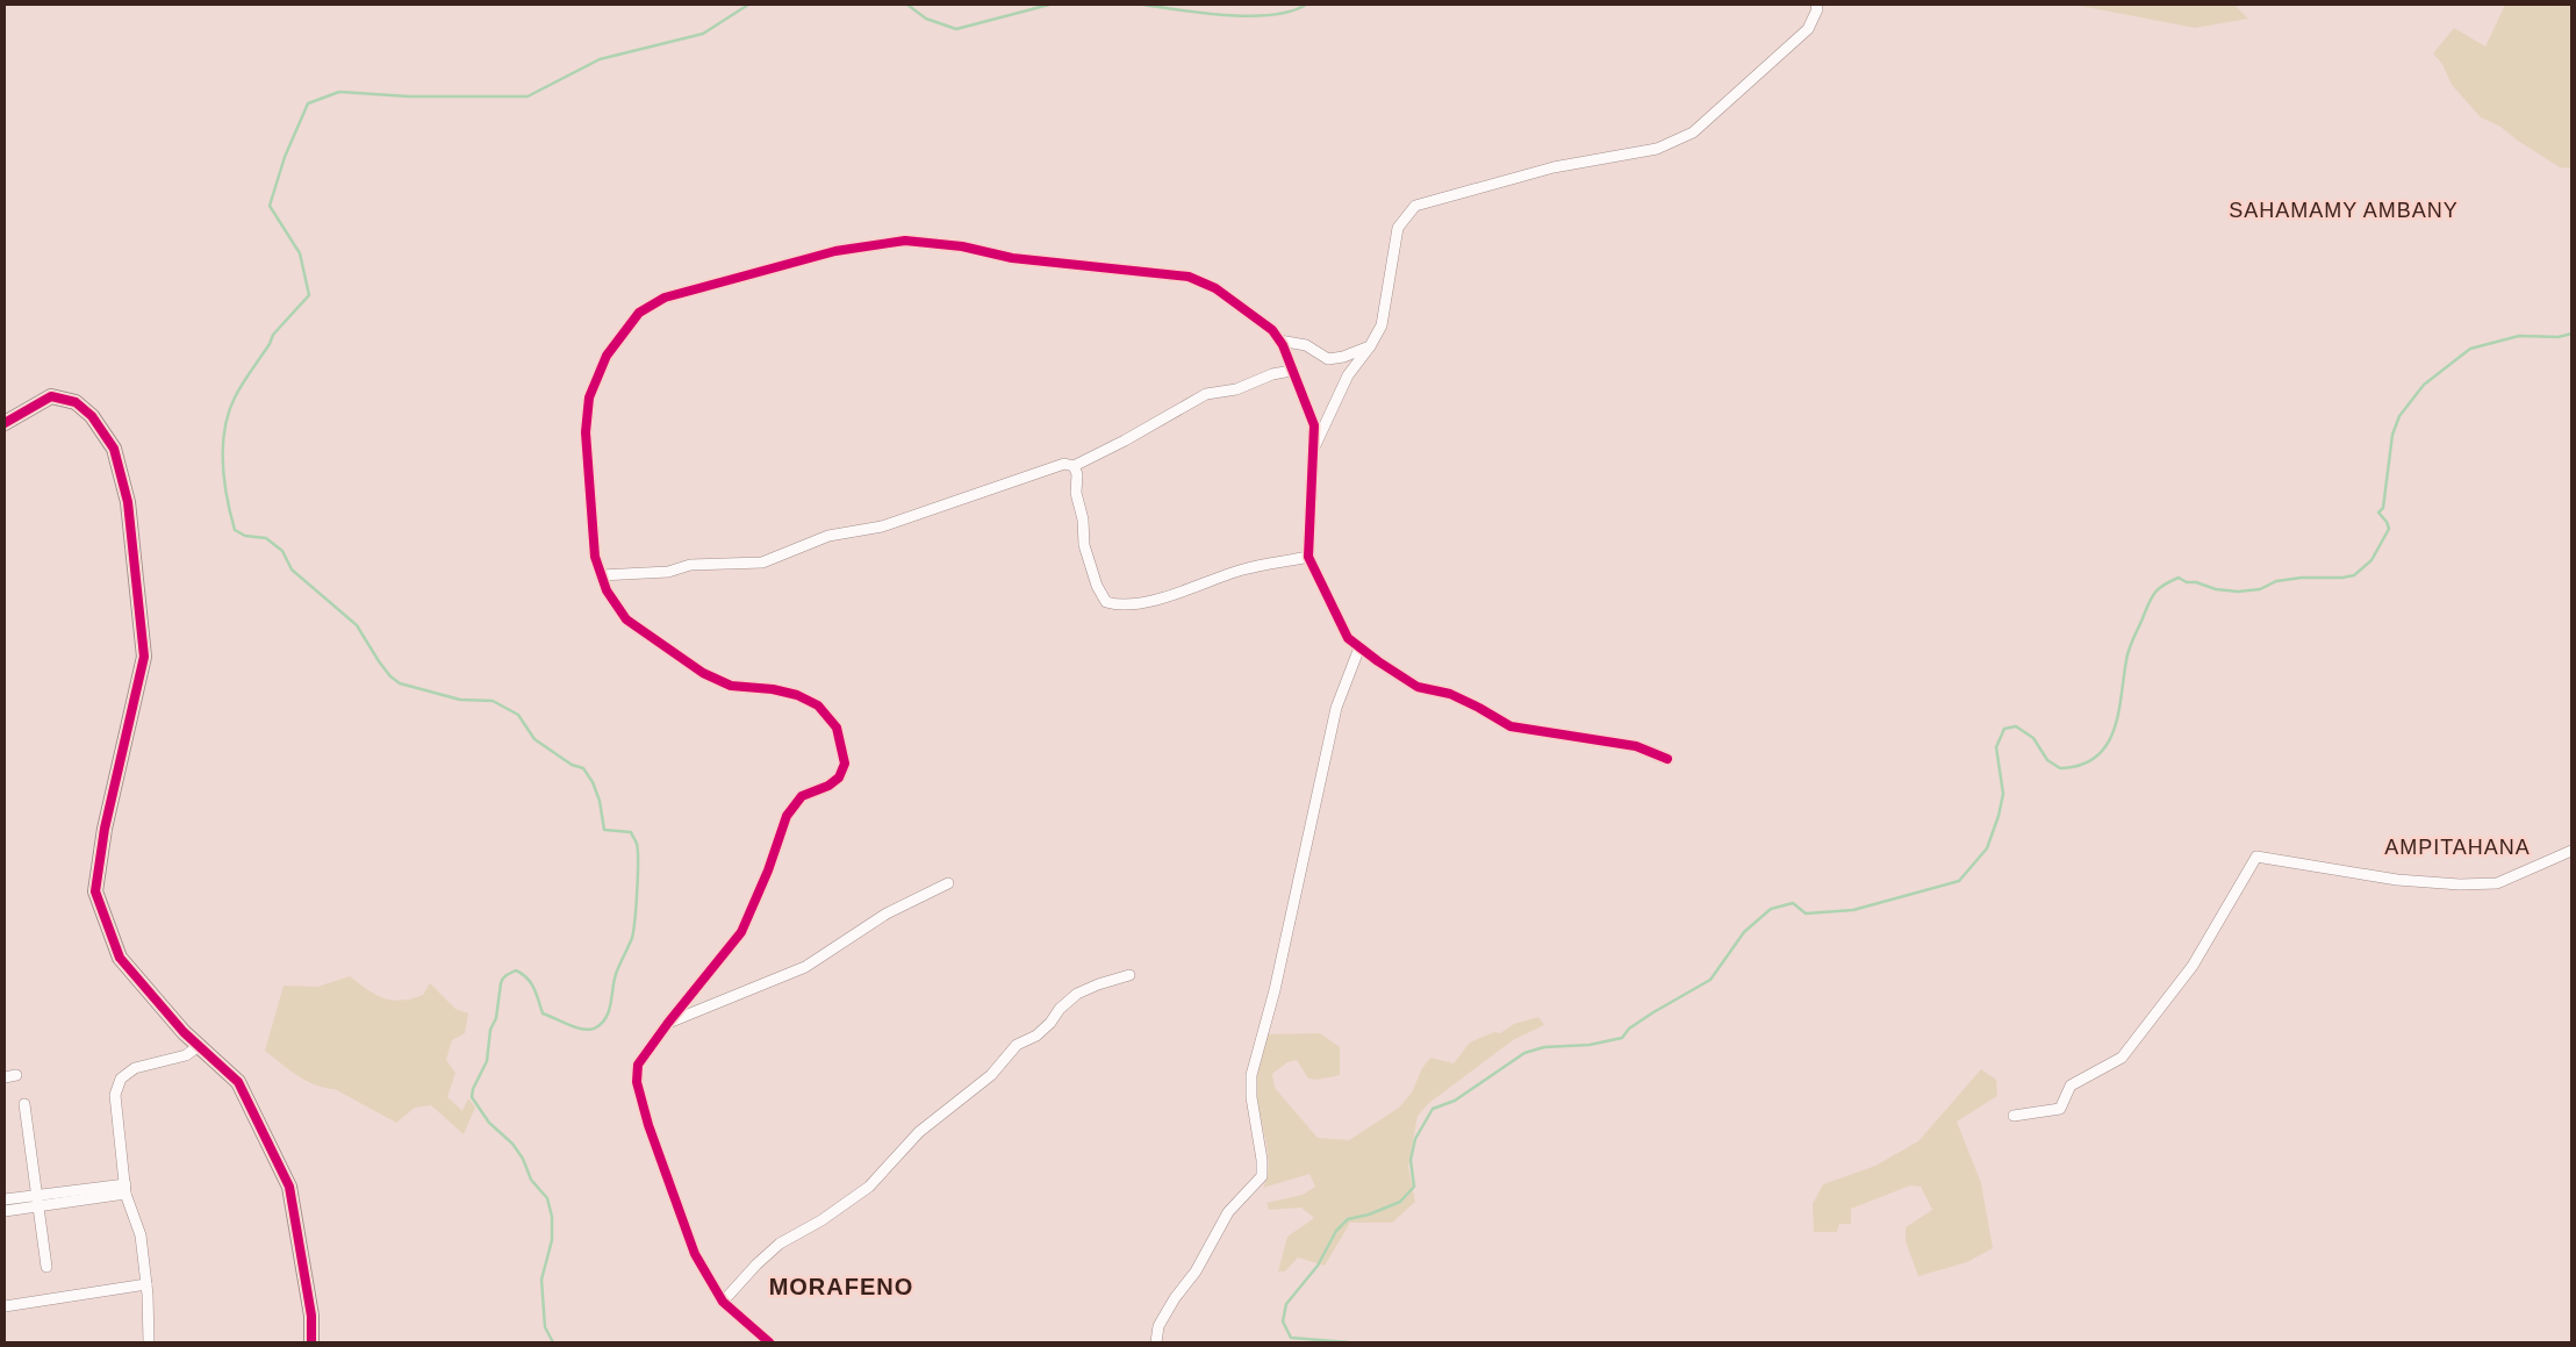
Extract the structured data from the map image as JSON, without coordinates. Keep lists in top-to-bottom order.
{
  "districts": ["SAHAMAMY AMBANY", "AMPITAHANA", "MORAFENO"]
}
